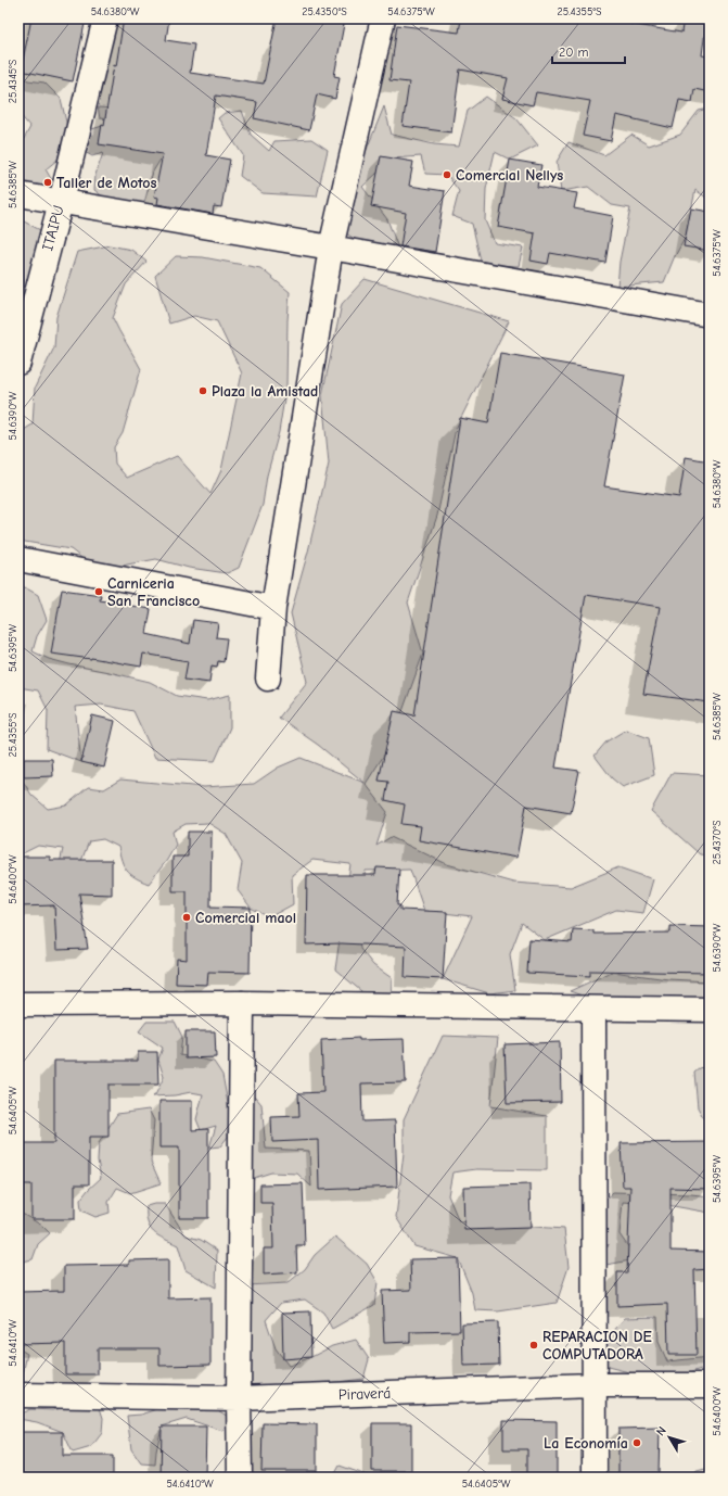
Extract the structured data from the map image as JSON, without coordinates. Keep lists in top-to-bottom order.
{
  "streets": {
    "street": ["ITAIPU", "Piraverá"]
  },
  "places": [
    "Comercial Nellys",
    "Taller de Motos",
    "Plaza la Amistad",
    "Carniceria San Francisco",
    "Comercial maol",
    "REPARACION DE COMPUTADORA",
    "La Economía"
  ],
  "scale_bar": "20 m",
  "north": "top left",
  "coordinates": [
    "54.6380°W",
    "25.4350°S",
    "54.6375°W",
    "25.4355°S",
    "25.4345°S",
    "54.6385°W",
    "54.6390°W",
    "54.6395°W",
    "25.4370°S",
    "54.6400°W",
    "54.6405°W",
    "54.6410°W"
  ]
}
